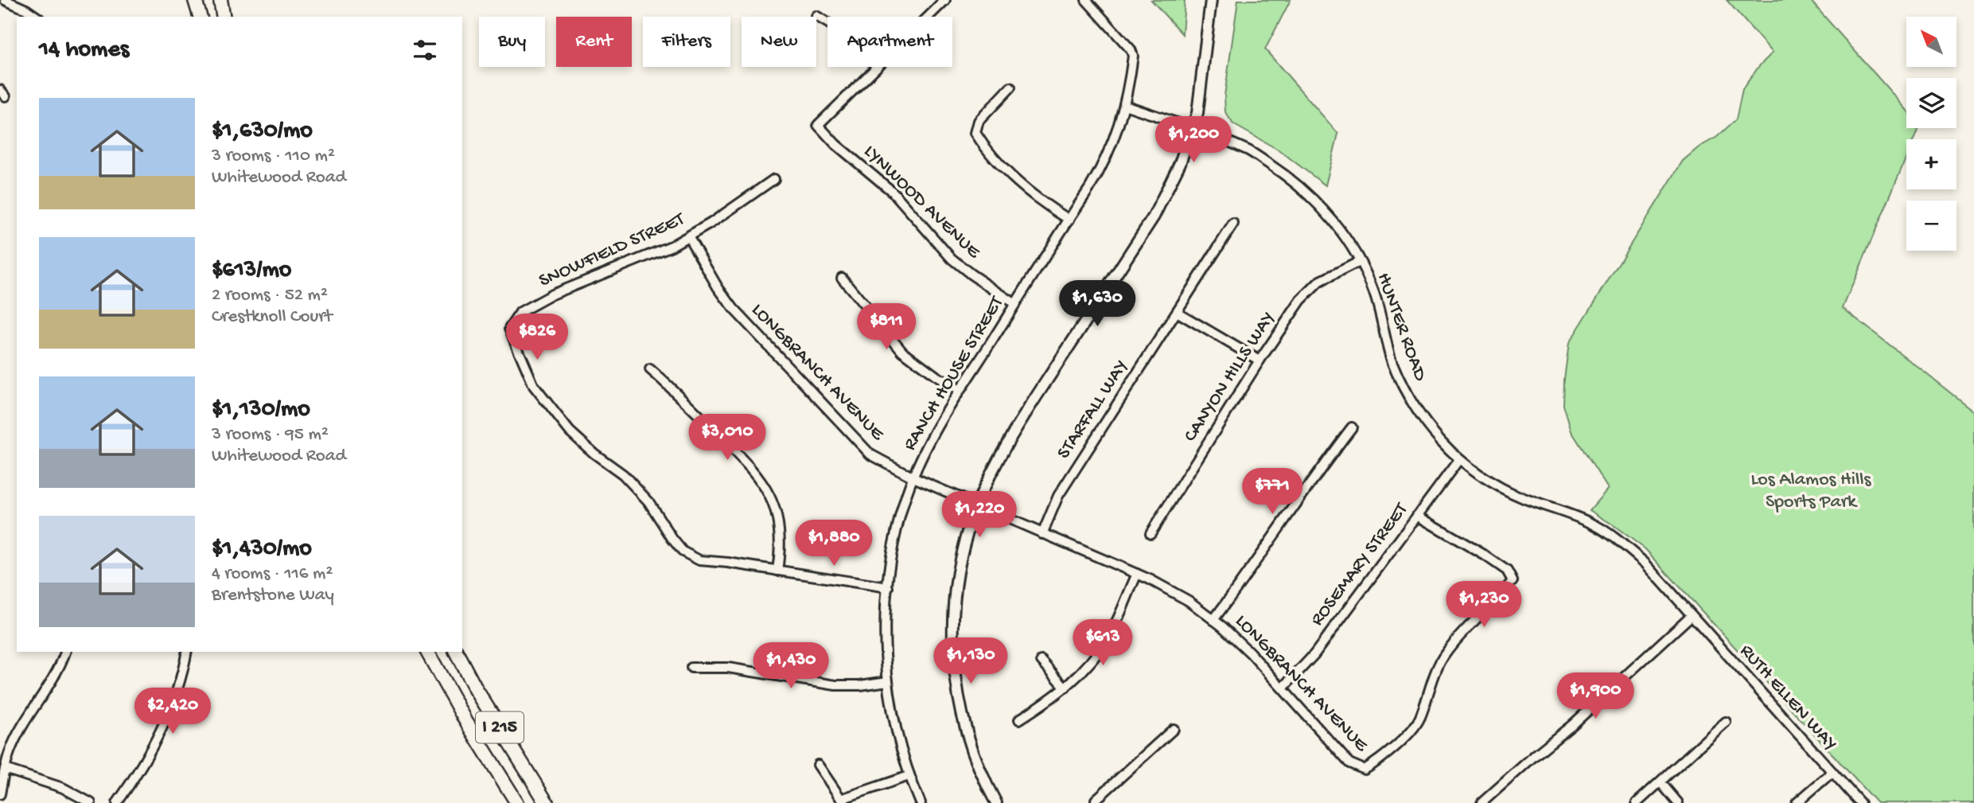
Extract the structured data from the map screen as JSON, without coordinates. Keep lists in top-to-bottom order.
{
  "streets": {
    "highway": ["I 215"],
    "street": [
      "LYNWOOD AVENUE",
      "SNOWFIELD STREET",
      "HUNTER ROAD",
      "LONGBRANCH AVENUE",
      "RANCH HOUSE STREET",
      "CANYON HILLS WAY",
      "STARFALL WAY",
      "ROSEMARY STREET",
      "RUTH ELLEN WAY"
    ]
  },
  "crossings": [
    ["LYNWOOD AVENUE", "RANCH HOUSE STREET"],
    ["SNOWFIELD STREET", "LONGBRANCH AVENUE"],
    ["HUNTER ROAD", "RANCH HOUSE STREET"],
    ["HUNTER ROAD", "CANYON HILLS WAY"],
    ["HUNTER ROAD", "ROSEMARY STREET"],
    ["HUNTER ROAD", "RUTH ELLEN WAY"],
    ["LONGBRANCH AVENUE", "RANCH HOUSE STREET"],
    ["LONGBRANCH AVENUE", "STARFALL WAY"],
    ["LONGBRANCH AVENUE", "ROSEMARY STREET"]
  ],
  "parks": ["Los Alamos Hills Sports Park"],
  "north": "top left",
  "page": {
    "map_buttons": ["+", "−"],
    "chip": [
      "Buy",
      "Rent",
      "Filters",
      "New",
      "Apartment"
    ],
    "heading": "14 homes",
    "list": [
      {
        "name": "$1,630/mo",
        "note": "3 rooms · 110 m² · Whitewood Road"
      },
      {
        "name": "$613/mo",
        "note": "2 rooms · 52 m² · Crestknoll Court"
      },
      {
        "name": "$1,130/mo",
        "note": "3 rooms · 95 m² · Whitewood Road"
      },
      {
        "name": "$1,430/mo",
        "note": "4 rooms · 116 m² · Brentstone Way"
      }
    ],
    "price": [
      "$1,200",
      "$1,630",
      "$811",
      "$826",
      "$3,010",
      "$771",
      "$1,220",
      "$1,880",
      "$1,230",
      "$613",
      "$1,130",
      "$1,430",
      "$1,900",
      "$2,420"
    ]
  }
}
